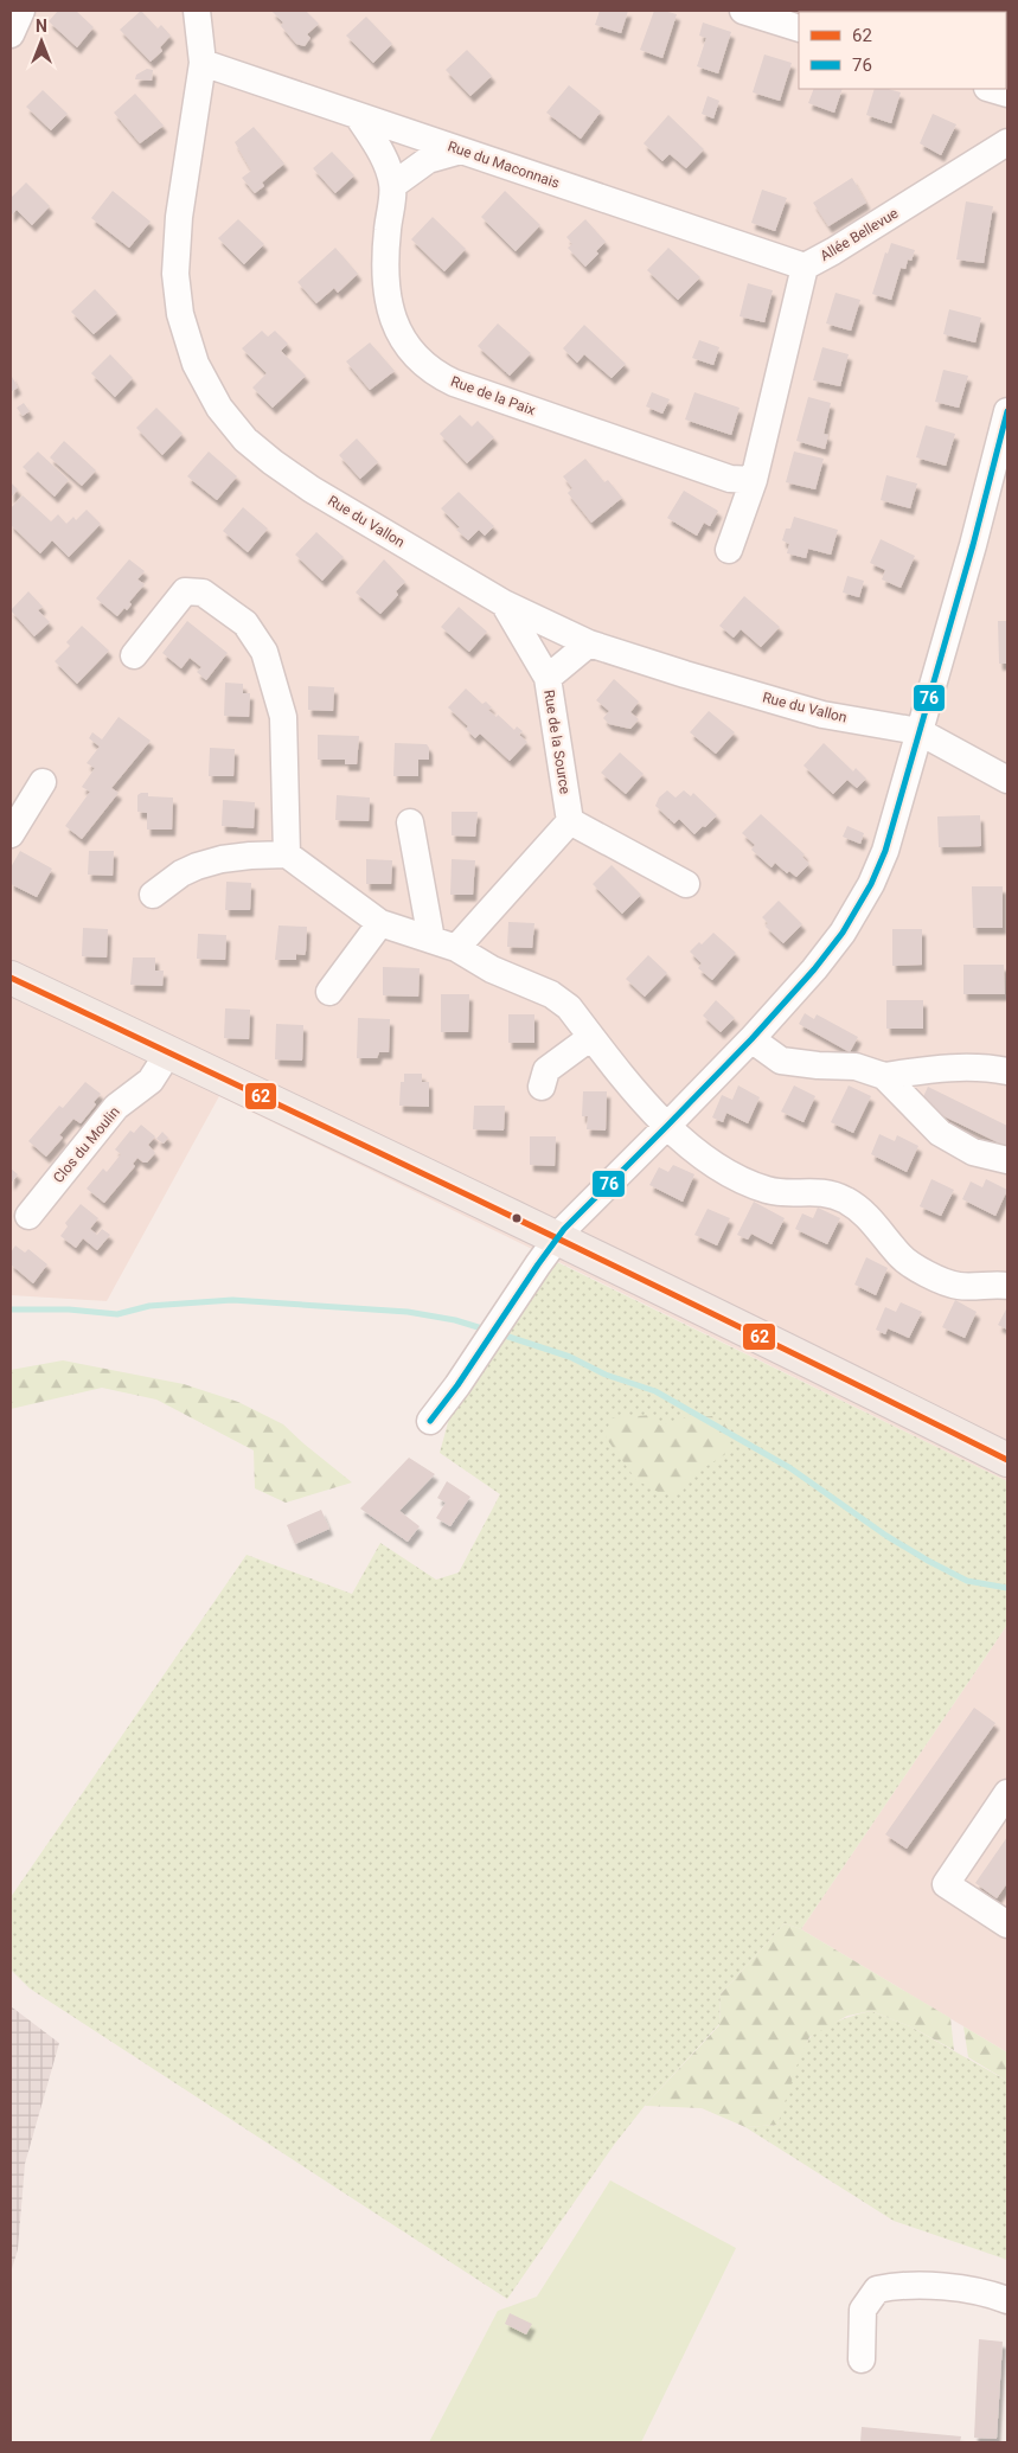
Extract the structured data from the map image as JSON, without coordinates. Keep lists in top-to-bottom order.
{
  "streets": {
    "street": [
      "Rue du Maconnais",
      "Allée Bellevue",
      "Rue de la Paix",
      "Rue du Vallon",
      "Rue de la Source",
      "Clos du Moulin"
    ]
  },
  "crossings": [
    ["Rue du Maconnais", "Allée Bellevue"],
    ["Rue du Maconnais", "Rue de la Paix"],
    ["Rue du Maconnais", "Rue du Vallon"],
    ["Allée Bellevue", "Rue de la Paix"],
    ["Rue du Vallon", "Rue de la Source"]
  ],
  "lines": ["transit line 76", "transit line 62"],
  "legend": ["62", "76"],
  "north": "top"
}
